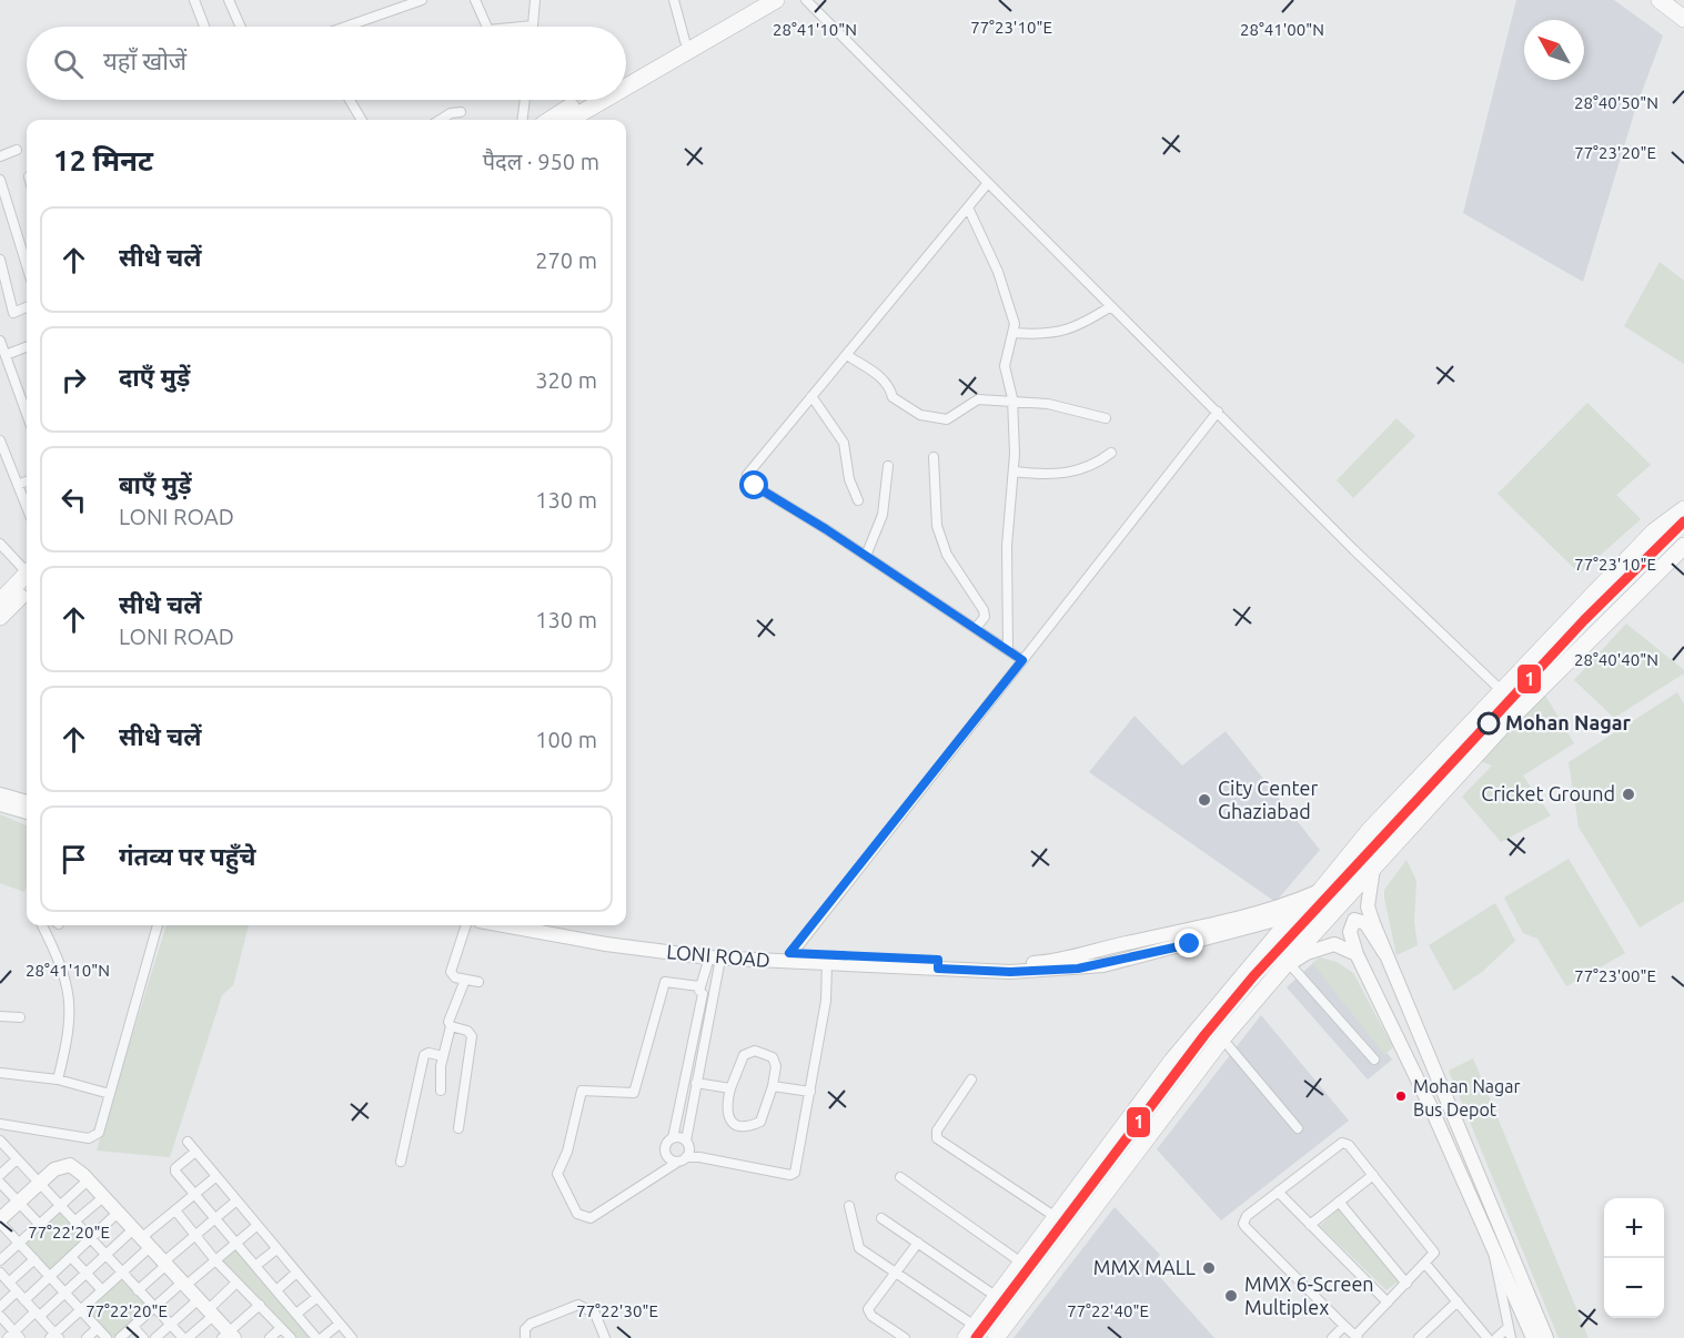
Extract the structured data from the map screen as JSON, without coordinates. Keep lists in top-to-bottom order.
{
  "streets": {
    "street": ["LONI ROAD"]
  },
  "places": [
    "Mohan Nagar",
    "Cricket Ground",
    "City Center Ghaziabad",
    "Mohan Nagar Bus Depot",
    "MMX MALL",
    "MMX 6-Screen Multiplex"
  ],
  "lines": ["transit line 1"],
  "north": "top left",
  "page": {
    "search": "यहाँ खोजें",
    "heading": ["12 मिनट", "पैदल · 950 m"],
    "list": [
      ["सीधे चलें", "270 m"],
      ["दाएँ मुड़ें", "320 m"],
      ["बाएँ मुड़ें", "LONI ROAD", "130 m"],
      ["सीधे चलें", "LONI ROAD", "130 m"],
      ["सीधे चलें", "100 m"],
      "गंतव्य पर पहुँचे"
    ],
    "map_buttons": ["+", "−"]
  },
  "coordinates": [
    "77°23'10\"E",
    "28°41'10\"N",
    "28°41'00\"N",
    "28°40'50\"N",
    "77°23'20\"E",
    "28°40'40\"N",
    "77°23'00\"E",
    "77°22'20\"E",
    "77°22'30\"E",
    "77°22'40\"E"
  ]
}
